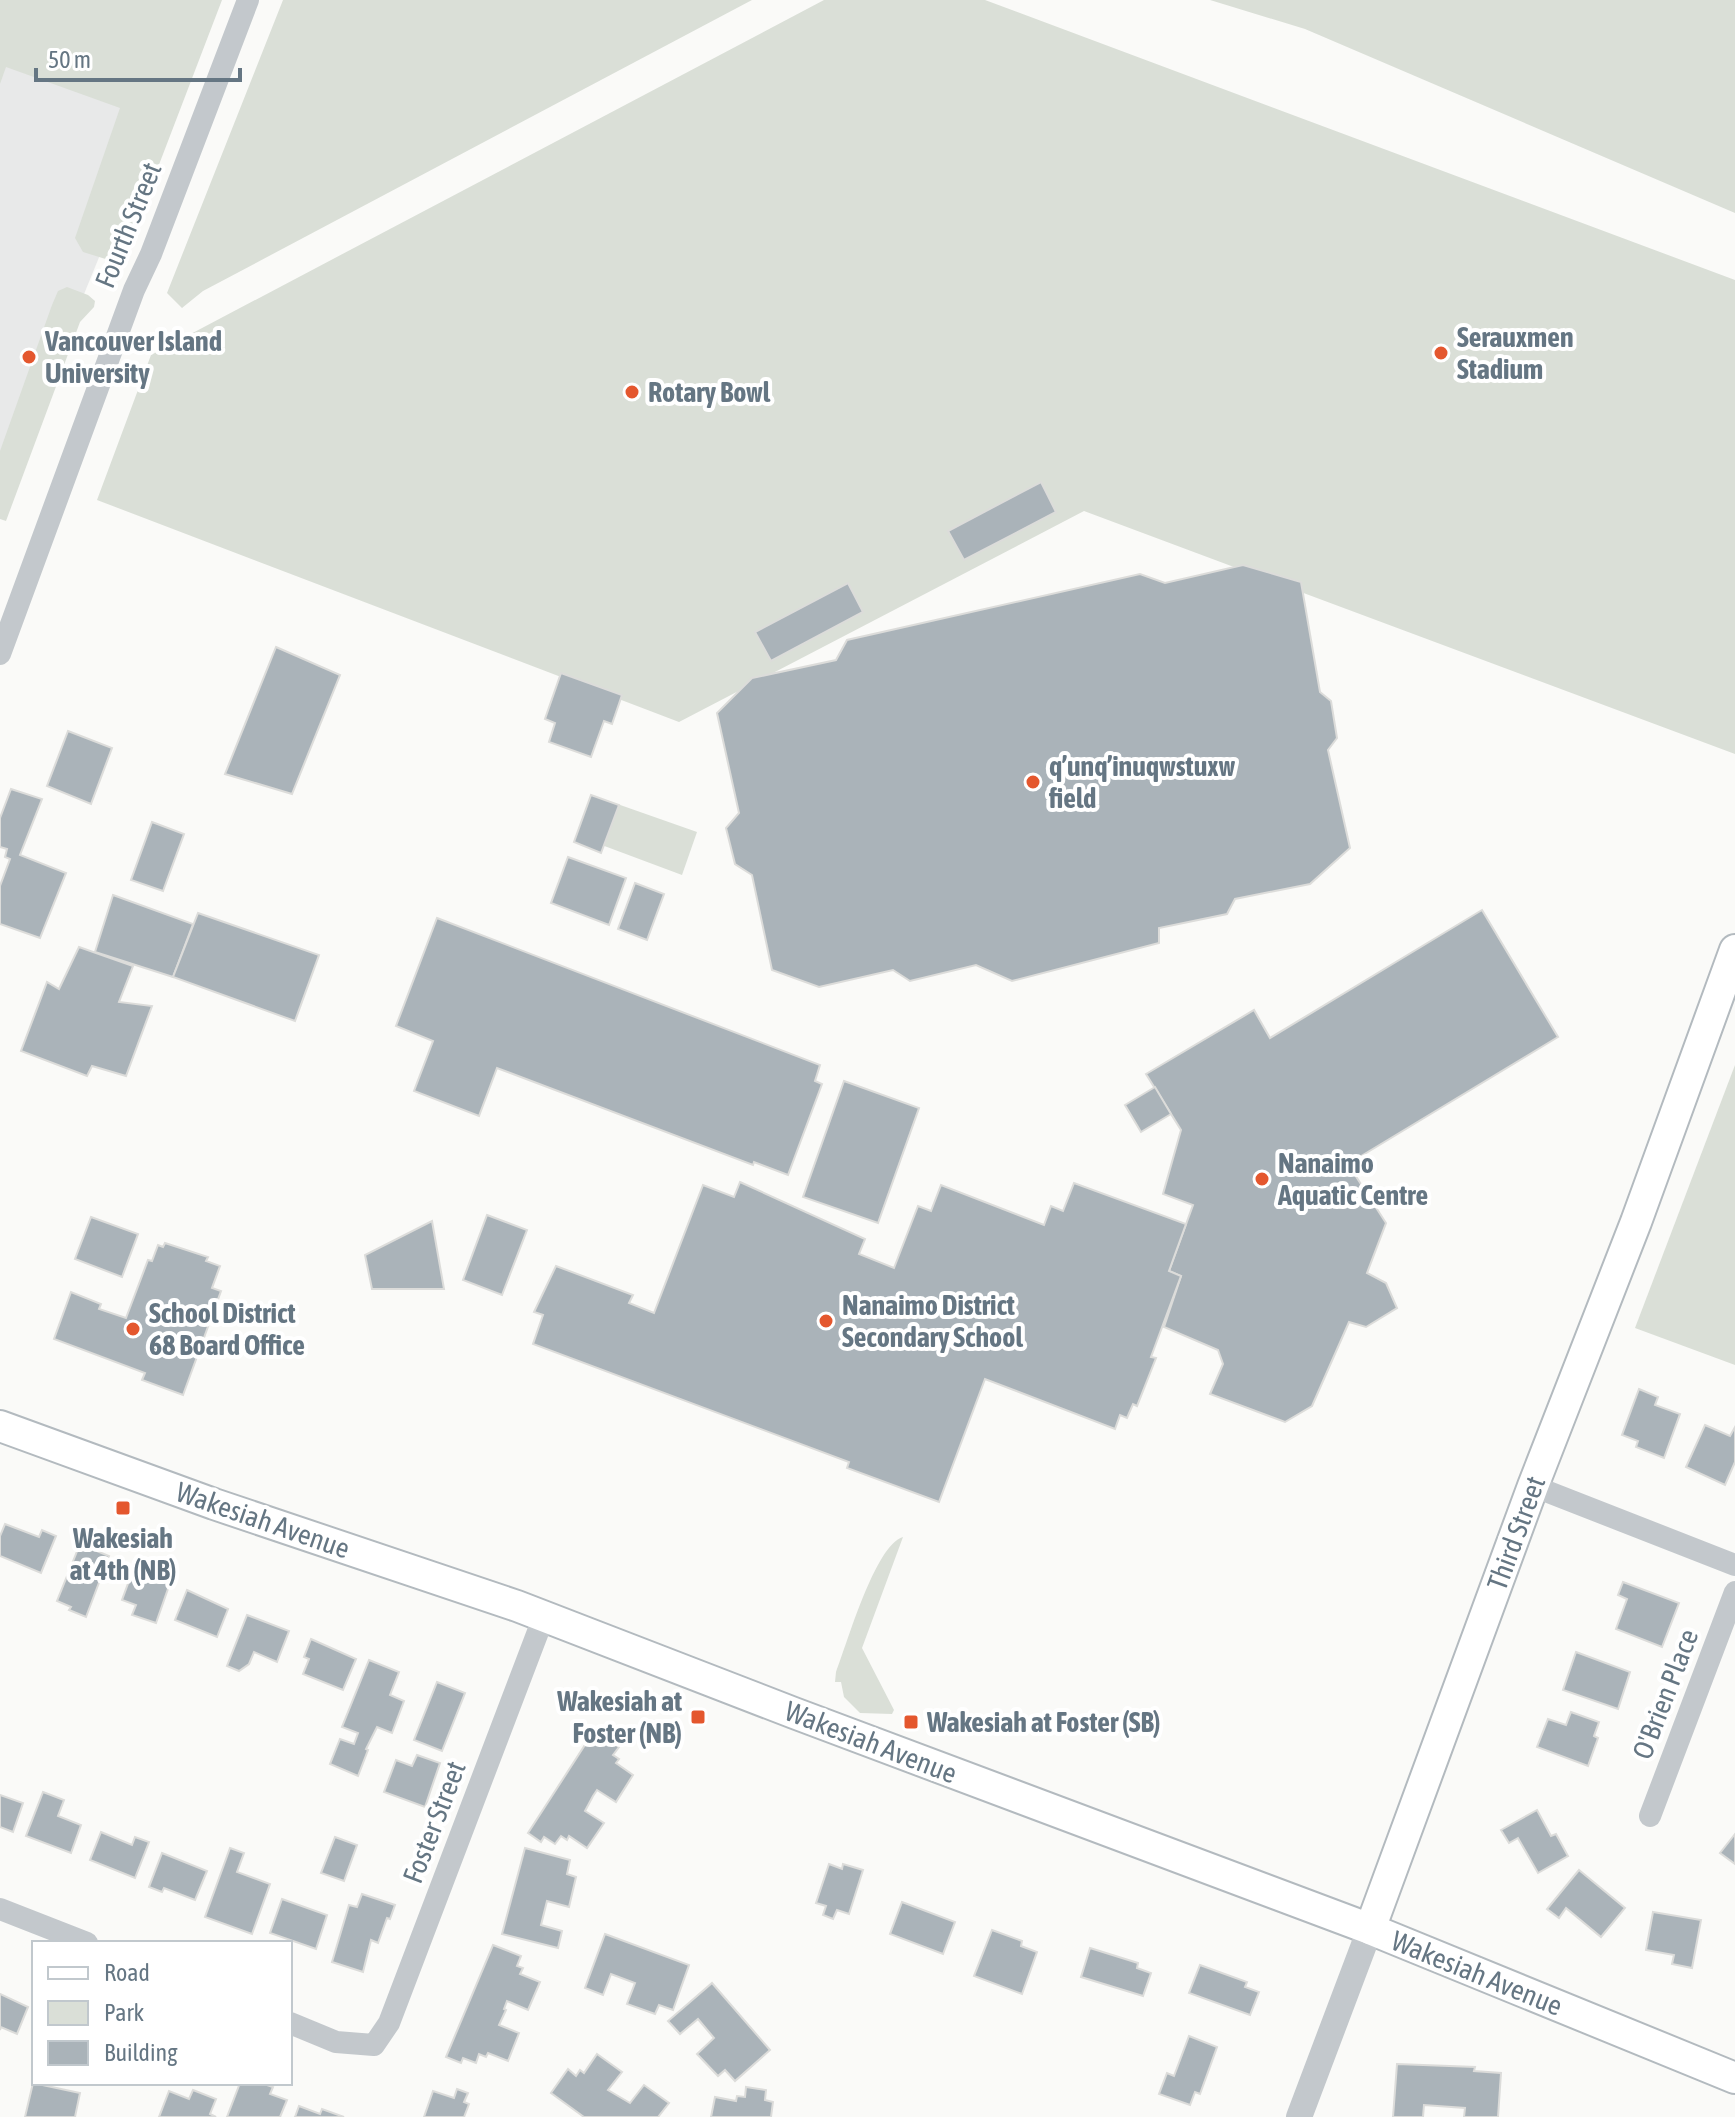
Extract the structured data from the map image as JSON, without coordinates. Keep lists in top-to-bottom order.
{
  "streets": {
    "main road": ["Wakesiah Avenue", "Third Street"],
    "street": ["Fourth Street", "O'Brien Place", "Foster Street"]
  },
  "crossings": [
    ["Wakesiah Avenue", "Third Street"],
    ["Wakesiah Avenue", "Foster Street"]
  ],
  "places": {
    "other": [
      "Serauxmen Stadium",
      "Vancouver Island University",
      "Rotary Bowl",
      "q’unq’inuqwstuxw field",
      "Nanaimo Aquatic Centre",
      "Nanaimo District Secondary School",
      "School District 68 Board Office"
    ],
    "transit": ["Wakesiah at 4th (NB)", "Wakesiah at Foster (NB)", "Wakesiah at Foster (SB)"]
  },
  "legend": ["Road", "Park", "Building"],
  "scale_bar": "50 m"
}
